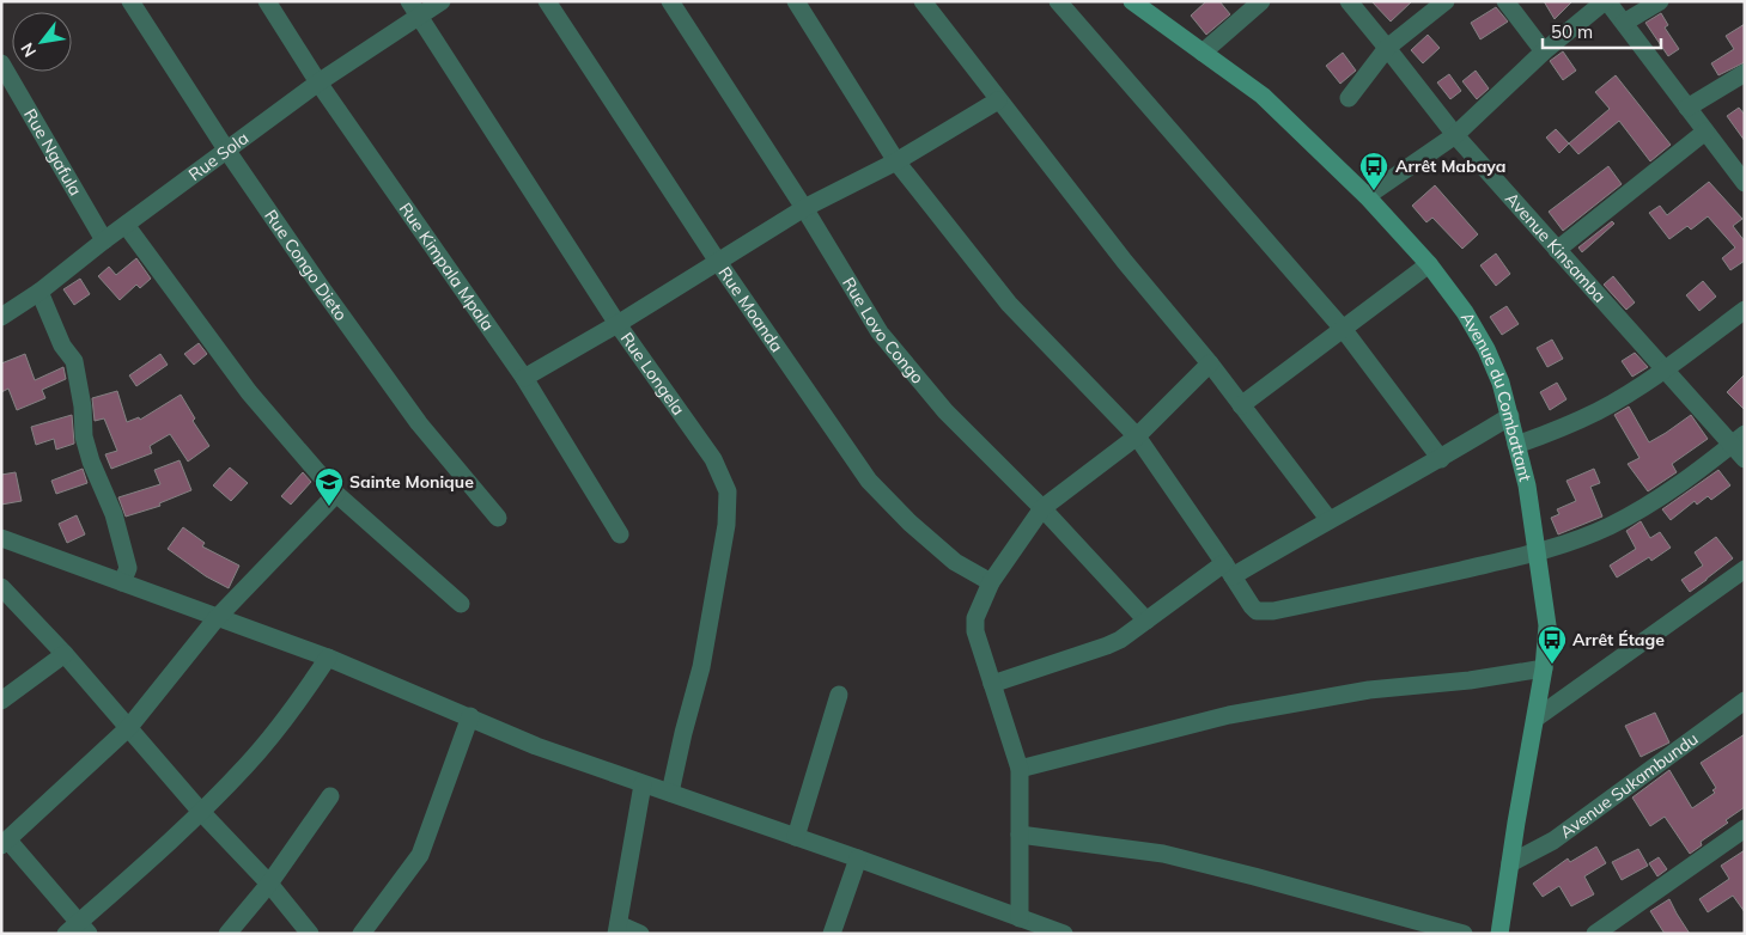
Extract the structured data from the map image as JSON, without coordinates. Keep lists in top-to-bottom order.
{
  "streets": {
    "street": [
      "Rue Ngafula",
      "Rue Sola",
      "Avenue Kinsamba",
      "Rue Congo Dieto",
      "Rue Kimpala Mpala",
      "Rue Moanda",
      "Rue Lovo Congo",
      "Rue Longela",
      "Avenue du Combattant",
      "Avenue Sukambundu"
    ]
  },
  "crossings": [
    ["Rue Ngafula", "Rue Sola"],
    ["Rue Sola", "Rue Congo Dieto"],
    ["Rue Sola", "Rue Kimpala Mpala"],
    ["Rue Sola", "Rue Longela"],
    ["Avenue du Combattant", "Avenue Sukambundu"]
  ],
  "places": {
    "bus stop": ["Arrêt Mabaya", "Arrêt Étage"],
    "school or university": ["Sainte Monique"]
  },
  "scale_bar": "50 m",
  "north": "bottom left"
}
